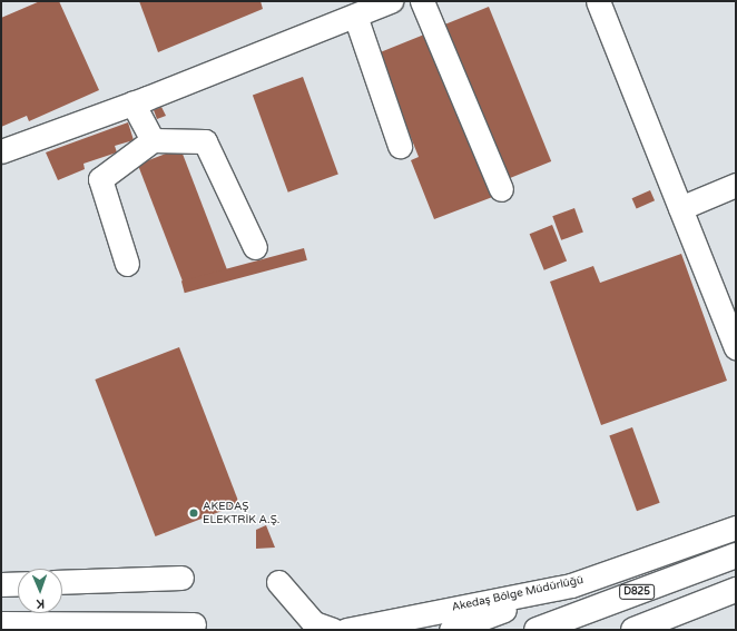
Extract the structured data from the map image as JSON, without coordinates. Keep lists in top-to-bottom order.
{
  "streets": {
    "highway": ["D825"],
    "street": ["Akedaş Bölge Müdürlüğü"]
  },
  "places": ["AKEDAŞ ELEKTRİK A.Ş."],
  "north": "bottom"
}
